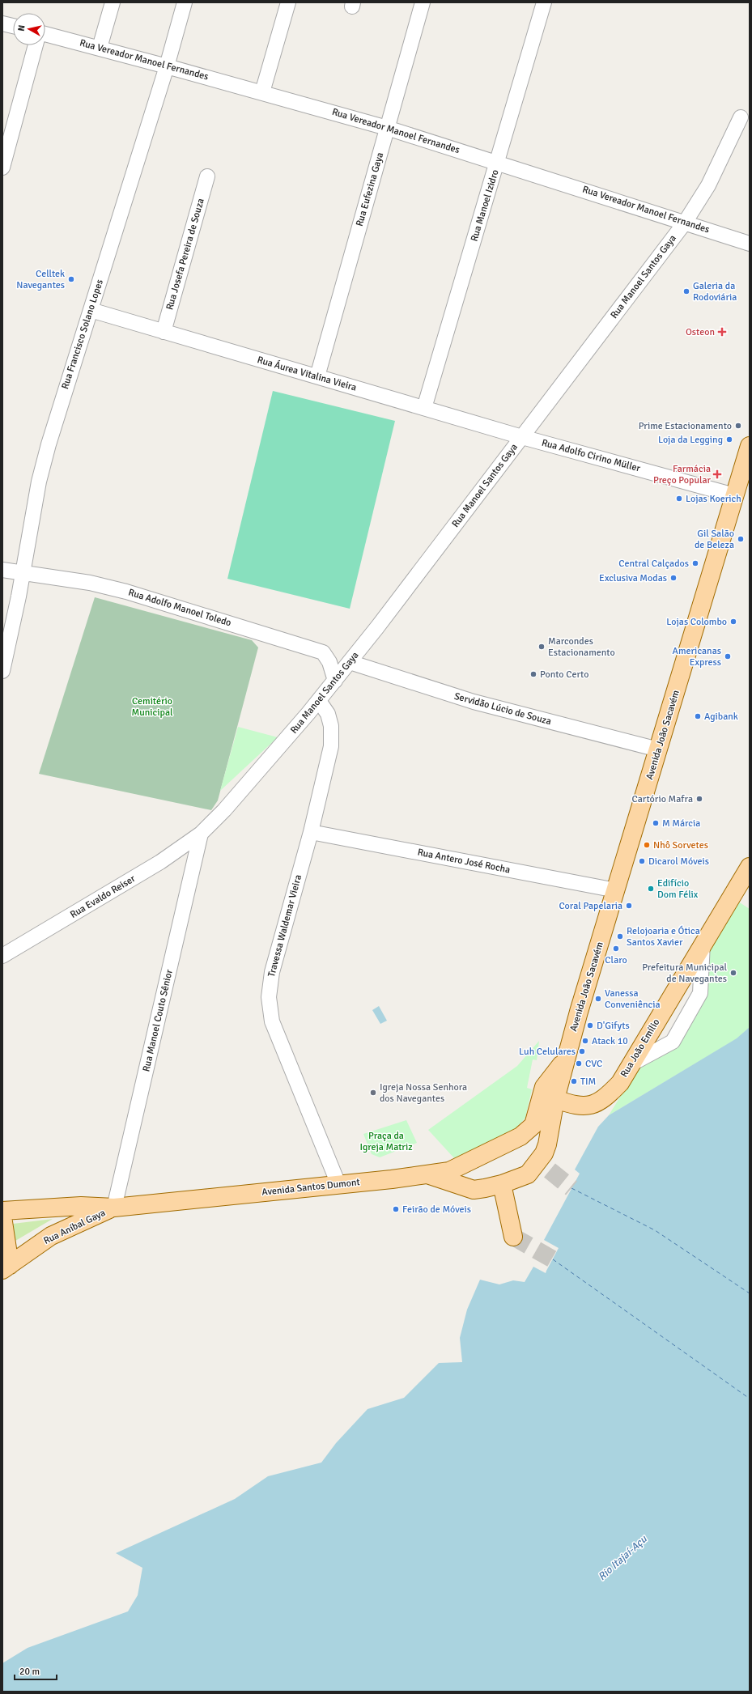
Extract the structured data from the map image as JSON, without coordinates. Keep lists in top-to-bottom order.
{
  "streets": {
    "main road": [
      "Avenida João Sacavém",
      "Rua João Emílio",
      "Avenida Santos Dumont",
      "Rua Aníbal Gaya"
    ],
    "street": [
      "Rua Vereador Manoel Fernandes",
      "Rua Eufezina Gaya",
      "Rua Manoel Izidro",
      "Rua Josefa Pereira de Souza",
      "Rua Manoel Santos Gaya",
      "Rua Francisco Solano Lopes",
      "Rua Áurea Vitalina Vieira",
      "Rua Adolfo Cirino Müller",
      "Rua Adolfo Manoel Toledo",
      "Servidão Lúcio de Souza",
      "Rua Antero José Rocha",
      "Rua Evaldo Reiser",
      "Travessa Waldemar Vieira",
      "Rua Manoel Couto Sênior"
    ]
  },
  "crossings": [
    ["Rua Vereador Manoel Fernandes", "Rua Eufezina Gaya"],
    ["Rua Vereador Manoel Fernandes", "Rua Manoel Izidro"],
    ["Rua Vereador Manoel Fernandes", "Rua Manoel Santos Gaya"],
    ["Rua Vereador Manoel Fernandes", "Rua Francisco Solano Lopes"],
    ["Rua Eufezina Gaya", "Rua Áurea Vitalina Vieira"],
    ["Rua Manoel Izidro", "Rua Áurea Vitalina Vieira"],
    ["Rua Josefa Pereira de Souza", "Rua Áurea Vitalina Vieira"],
    ["Rua Manoel Santos Gaya", "Rua Áurea Vitalina Vieira"],
    ["Rua Manoel Santos Gaya", "Rua Adolfo Cirino Müller"],
    ["Rua Manoel Santos Gaya", "Rua Adolfo Manoel Toledo"],
    ["Rua Manoel Santos Gaya", "Servidão Lúcio de Souza"],
    ["Rua Manoel Santos Gaya", "Rua Evaldo Reiser"],
    ["Rua Manoel Santos Gaya", "Travessa Waldemar Vieira"],
    ["Rua Manoel Santos Gaya", "Rua Manoel Couto Sênior"],
    ["Rua Francisco Solano Lopes", "Rua Áurea Vitalina Vieira"],
    ["Rua Francisco Solano Lopes", "Rua Adolfo Manoel Toledo"],
    ["Rua Áurea Vitalina Vieira", "Rua Adolfo Cirino Müller"],
    ["Rua Adolfo Cirino Müller", "Avenida João Sacavém"],
    ["Servidão Lúcio de Souza", "Avenida João Sacavém"],
    ["Avenida João Sacavém", "Rua Antero José Rocha"],
    ["Avenida João Sacavém", "Rua João Emílio"],
    ["Avenida João Sacavém", "Avenida Santos Dumont"],
    ["Rua Antero José Rocha", "Travessa Waldemar Vieira"],
    ["Rua Evaldo Reiser", "Rua Manoel Couto Sênior"],
    ["Travessa Waldemar Vieira", "Avenida Santos Dumont"],
    ["Rua Manoel Couto Sênior", "Avenida Santos Dumont"],
    ["Rua Manoel Couto Sênior", "Rua Aníbal Gaya"],
    ["Avenida Santos Dumont", "Rua Aníbal Gaya"]
  ],
  "water": ["Rio Itajaí-Açu"],
  "parks": ["Cemitério Municipal", "Praça da Igreja Matriz"],
  "places": {
    "other": [
      "Celltek Navegantes",
      "Galeria da Rodoviária",
      "Prime Estacionamento",
      "Loja da Legging",
      "Lojas Koerich",
      "Gil Salão de Beleza",
      "Central Calçados",
      "Exclusiva Modas",
      "Lojas Colombo",
      "Marcondes Estacionamento",
      "Americanas Express",
      "Ponto Certo",
      "Agibank",
      "Cartório Mafra",
      "M Márcia",
      "Nhô Sorvetes",
      "Dicarol Móveis",
      "Edifício Dom Félix",
      "Coral Papelaria",
      "Relojoaria e Ótica Santos Xavier",
      "Claro",
      "Prefeitura Municipal de Navegantes",
      "Vanessa Conveniência",
      "D'Gifyts",
      "Atack 10",
      "Luh Celulares",
      "CVC",
      "TIM",
      "Igreja Nossa Senhora dos Navegantes",
      "Feirão de Móveis"
    ],
    "health": ["Osteon", "Farmácia Preço Popular"]
  },
  "scale_bar": "20 m",
  "north": "left"
}
